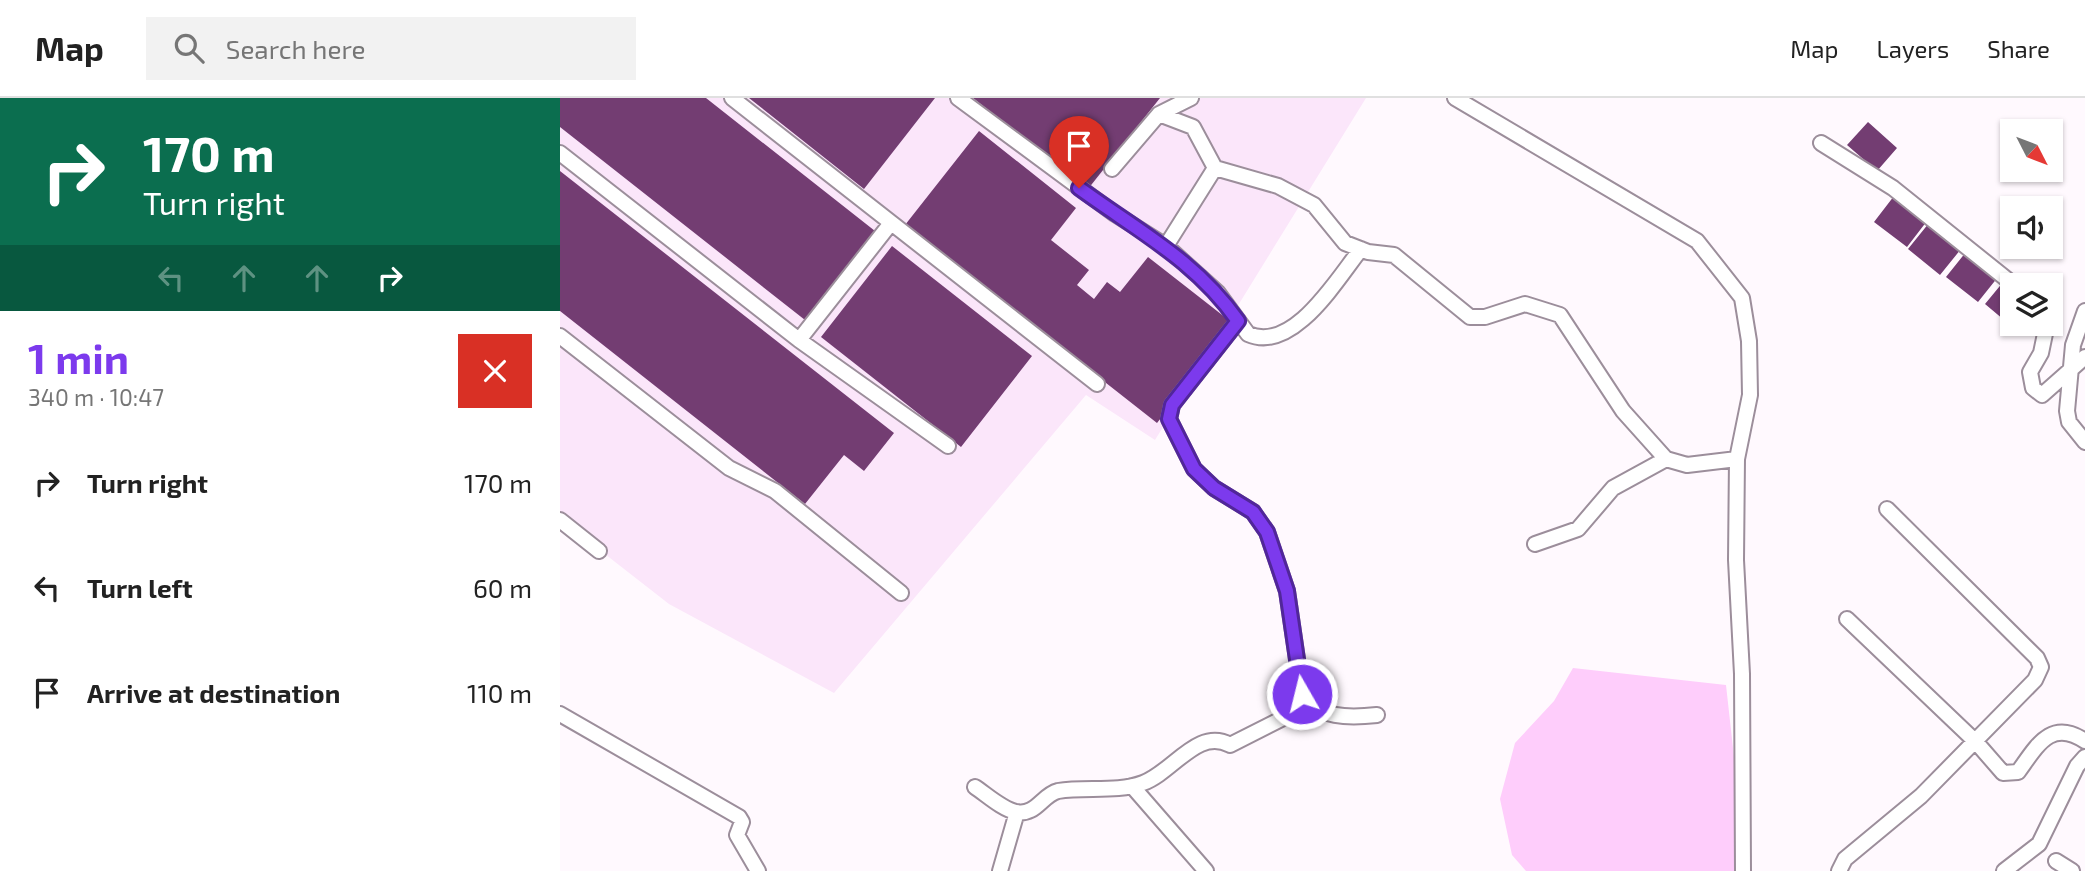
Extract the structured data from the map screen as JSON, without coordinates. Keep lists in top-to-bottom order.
{
  "north": "bottom right",
  "page": {
    "header": "Map",
    "search": "Search here",
    "nav": ["Map", "Layers", "Share"],
    "turn": ["170 m", "Turn right"],
    "heading": ["1 min", "340 m · 10:47"],
    "list": [
      {
        "name": "Turn right",
        "value": "170 m"
      },
      {
        "name": "Turn left",
        "value": "60 m"
      },
      {
        "name": "Arrive at destination",
        "value": "110 m"
      }
    ]
  }
}
